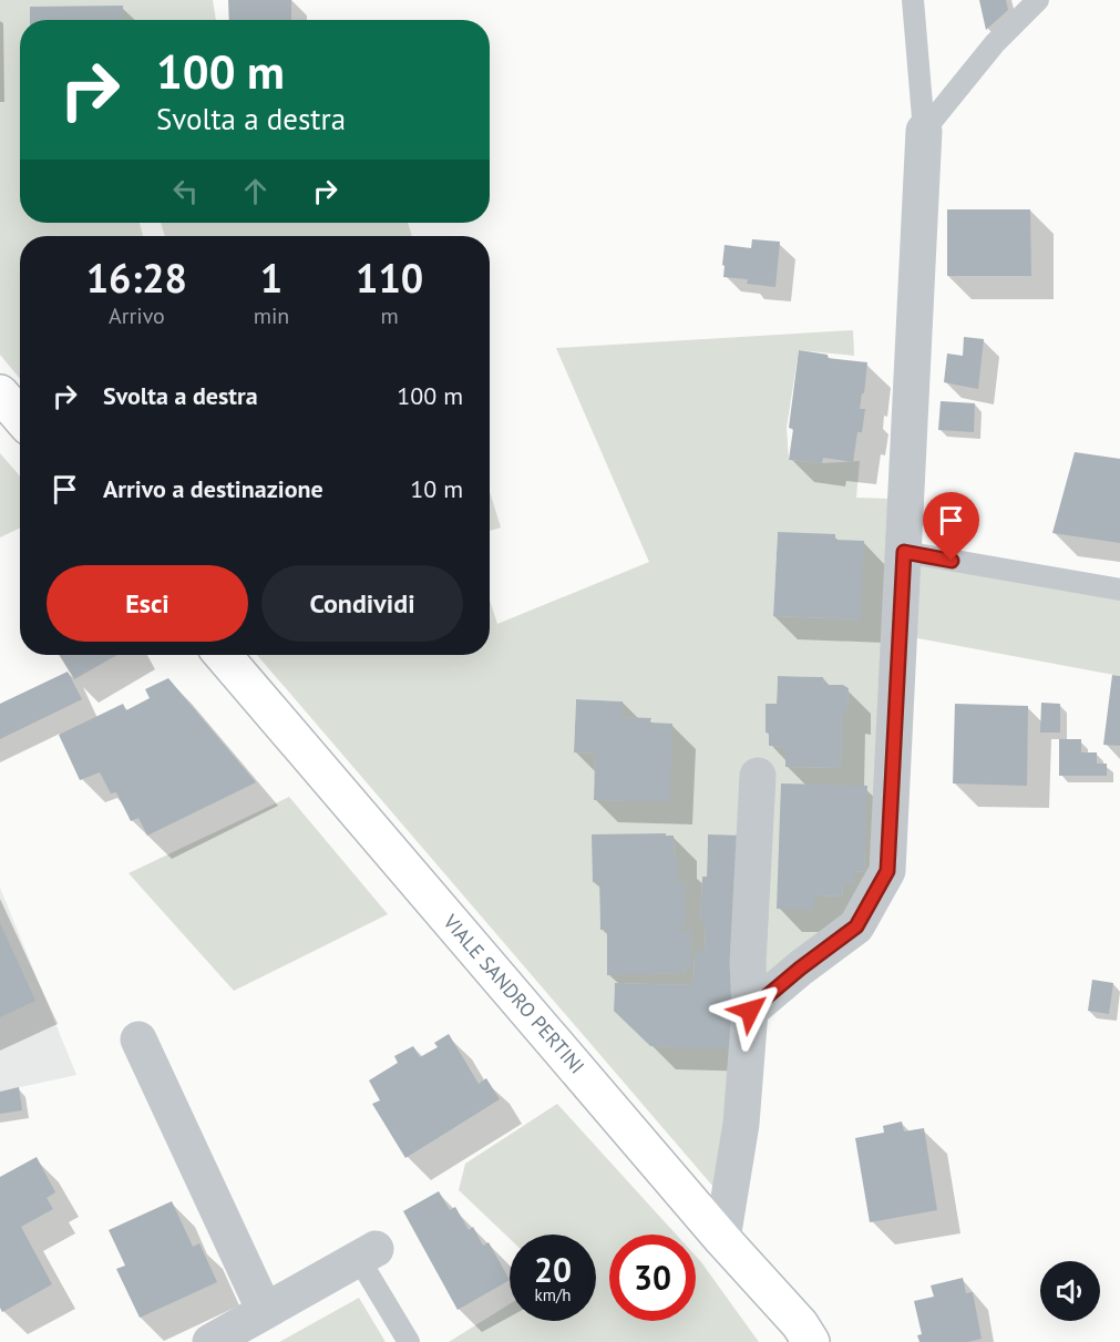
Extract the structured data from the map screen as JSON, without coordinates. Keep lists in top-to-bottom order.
{
  "streets": {
    "street": ["VIALE SANDRO PERTINI"]
  },
  "page": {
    "turn": ["100 m", "Svolta a destra"],
    "eta": [
      "16:28",
      "Arrivo",
      "1",
      "min",
      "110",
      "m"
    ],
    "list": [
      {
        "name": "Svolta a destra",
        "value": "100 m"
      },
      {
        "name": "Arrivo a destinazione",
        "value": "10 m"
      }
    ],
    "buttons": ["Esci", "Condividi"],
    "speed": "20 km/h",
    "limit": "30"
  }
}
